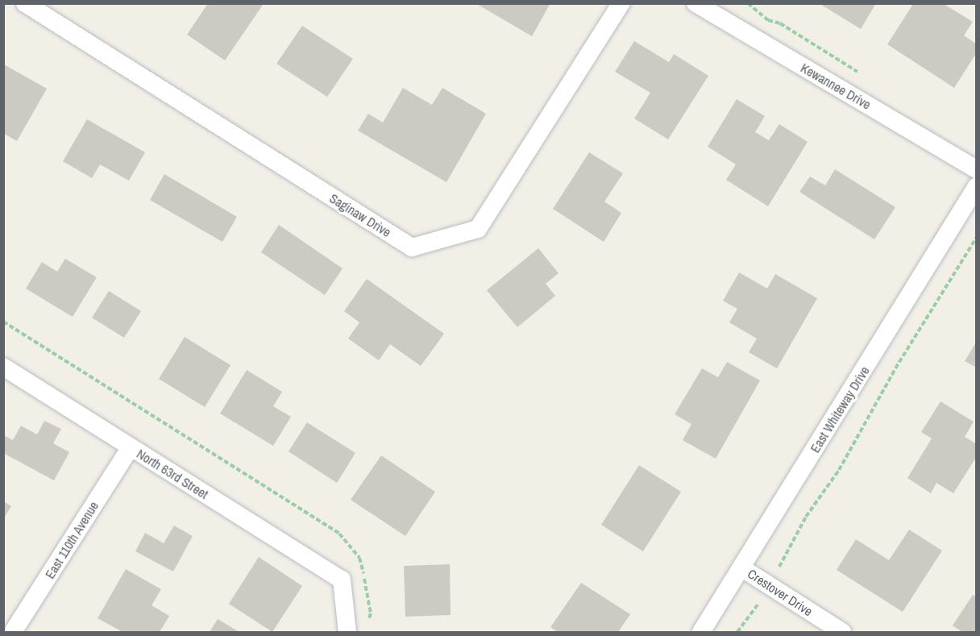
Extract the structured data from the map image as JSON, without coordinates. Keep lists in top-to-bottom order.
{
  "streets": {
    "street": [
      "Kewannee Drive",
      "Saginaw Drive",
      "East Whiteway Drive",
      "North 63rd Street",
      "East 110th Avenue",
      "Crestover Drive"
    ]
  },
  "crossings": [
    ["East Whiteway Drive", "Crestover Drive"],
    ["North 63rd Street", "East 110th Avenue"]
  ]
}
